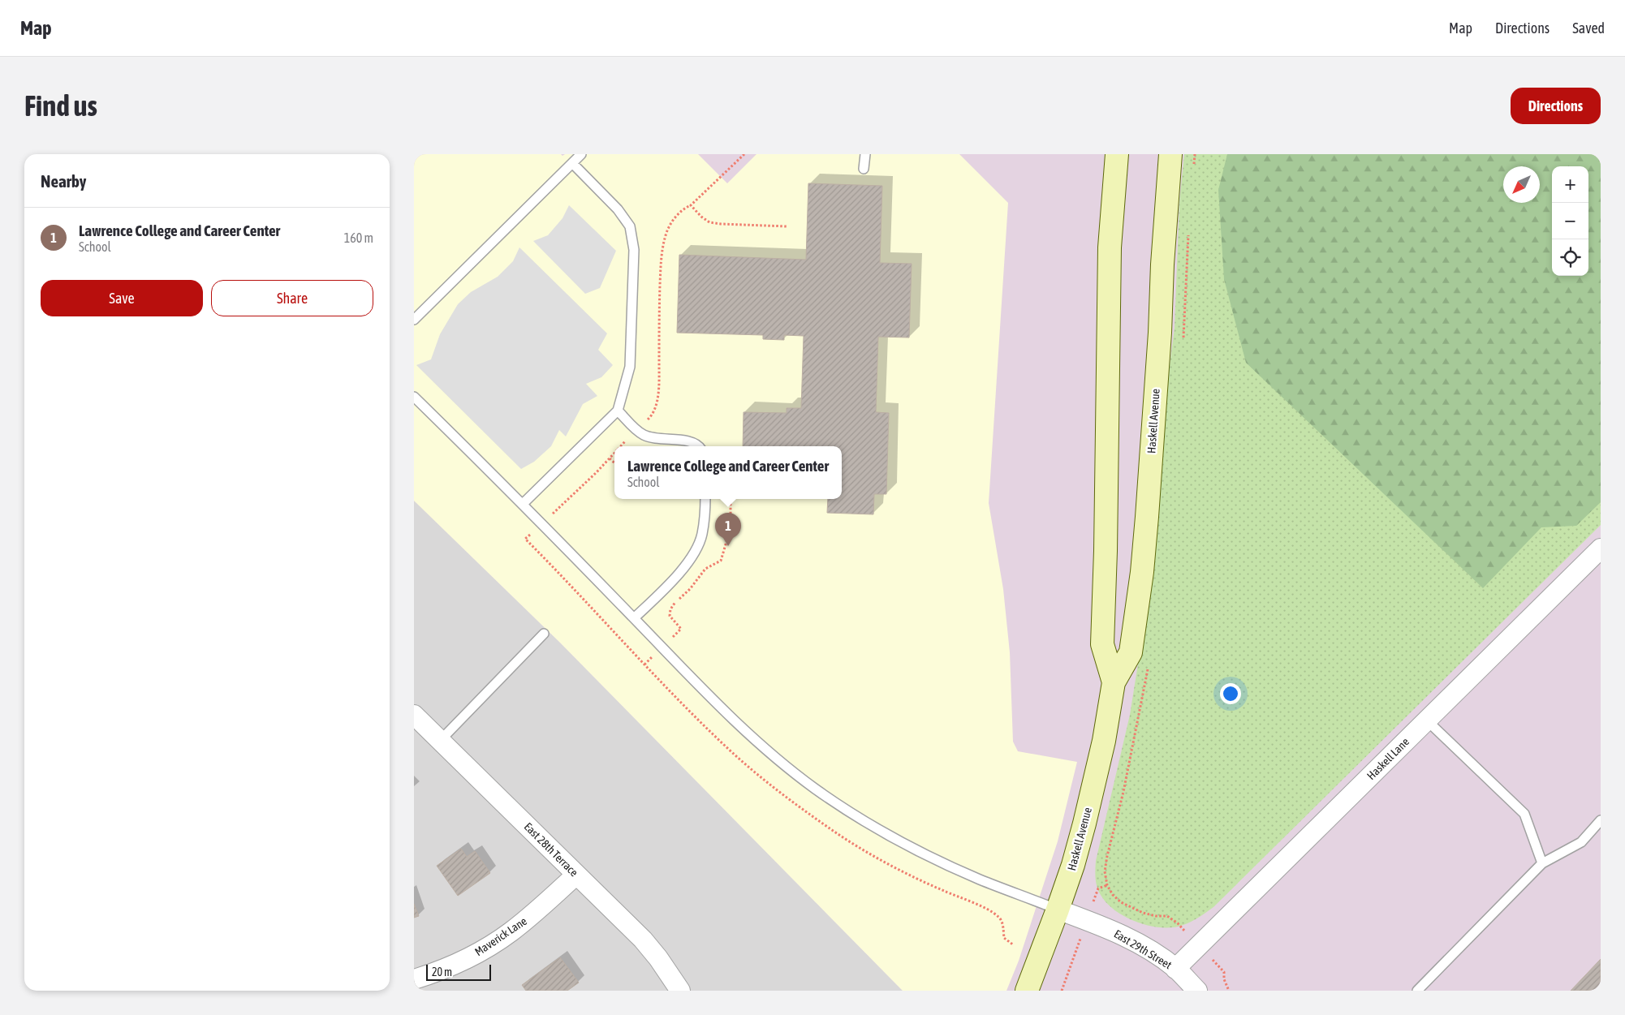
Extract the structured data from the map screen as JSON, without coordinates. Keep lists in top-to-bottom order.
{
  "streets": {
    "main road": ["Haskell Avenue"],
    "street": [
      "Haskell Lane",
      "East 28th Terrace",
      "Maverick Lane",
      "East 29th Street"
    ]
  },
  "crossings": [
    ["Haskell Avenue", "East 29th Street"],
    ["Haskell Lane", "East 29th Street"],
    ["East 28th Terrace", "Maverick Lane"]
  ],
  "scale_bar": "20 m",
  "north": "bottom left",
  "page": {
    "header": "Map",
    "nav": ["Map", "Directions", "Saved"],
    "buttons": [
      "Directions",
      ["Save", "Share"]
    ],
    "title": "Find us",
    "heading": "Nearby",
    "map_buttons": ["+", "−"],
    "list": [
      {
        "mark": "1",
        "name": "Lawrence College and Career Center",
        "note": "School",
        "value": "160 m"
      }
    ],
    "popup": ["Lawrence College and Career Center", "School"],
    "pins": "1",
    "scale": "20 m"
  }
}
